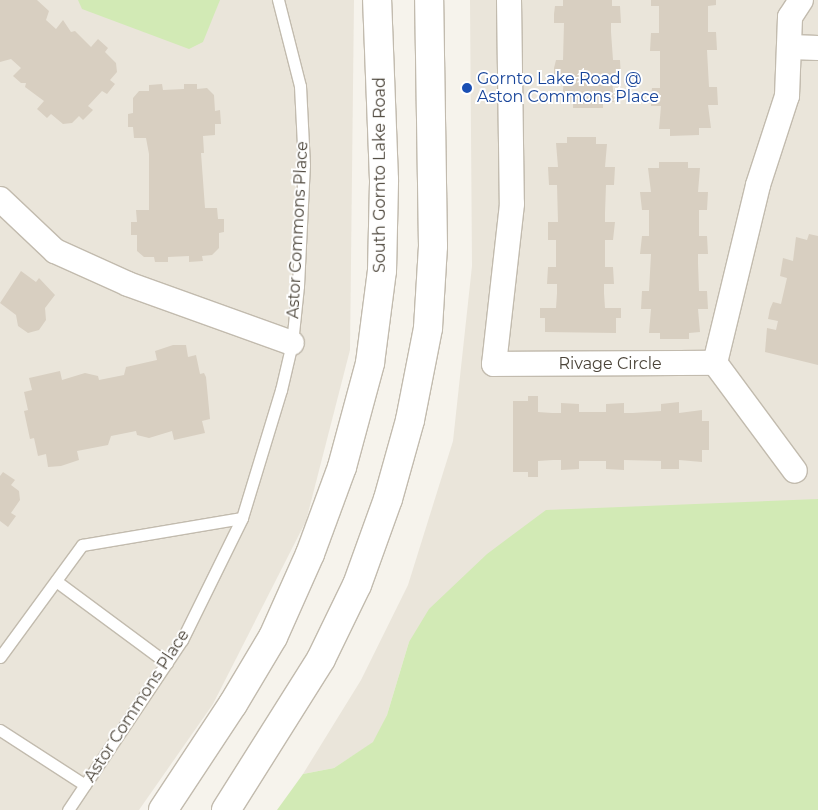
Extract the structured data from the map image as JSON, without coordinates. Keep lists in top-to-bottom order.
{
  "streets": {
    "street": ["South Gornto Lake Road", "Astor Commons Place", "Rivage Circle"]
  },
  "places": ["Gornto Lake Road @ Aston Commons Place"]
}
